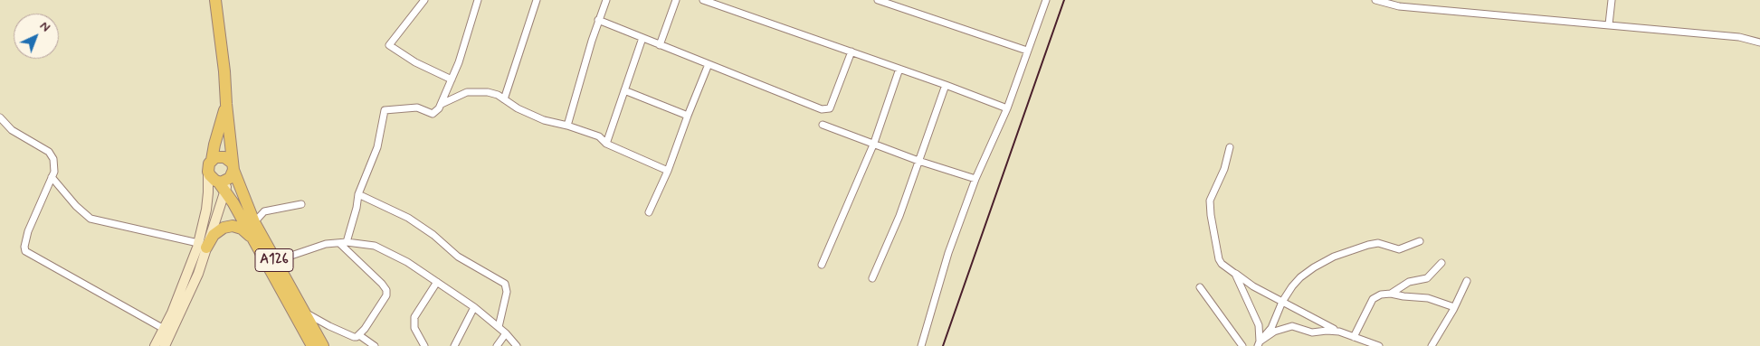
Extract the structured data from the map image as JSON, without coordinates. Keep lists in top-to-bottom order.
{
  "streets": {
    "highway": ["A126"]
  },
  "north": "top right"
}
